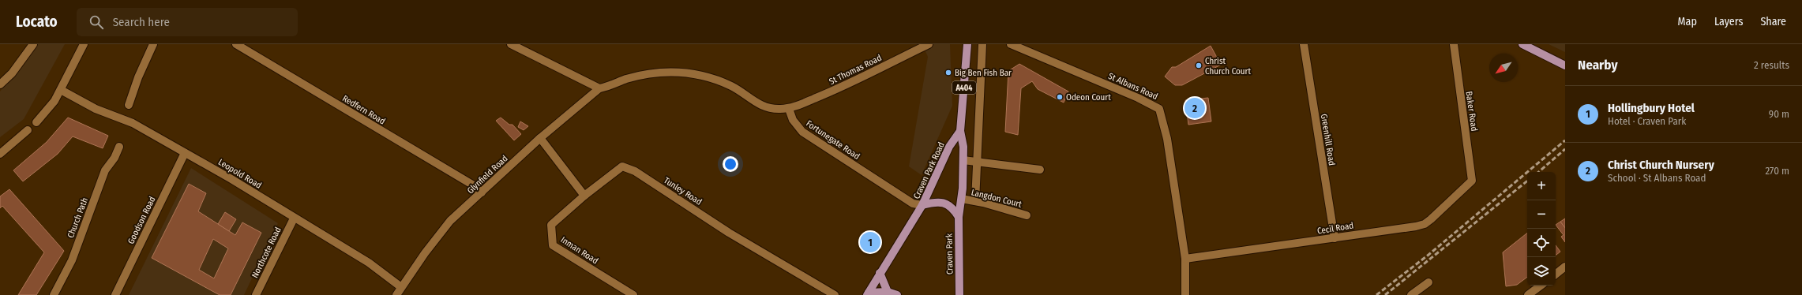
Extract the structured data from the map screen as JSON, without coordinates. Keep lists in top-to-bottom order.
{
  "streets": {
    "main road": ["A404", "Craven Park Road", "Craven Park"],
    "street": [
      "St Thomas Road",
      "St Albans Road",
      "Redfern Road",
      "Baker Road",
      "Fortunegate Road",
      "Greenhill Road",
      "Leopold Road",
      "Glynfield Road",
      "Tunley Road",
      "Langdon Court",
      "Church Path",
      "Goodson Road",
      "Cecil Road",
      "Inman Road",
      "Northcote Road"
    ]
  },
  "crossings": [
    ["St Thomas Road", "Fortunegate Road"],
    ["St Albans Road", "Cecil Road"],
    ["A404", "Craven Park Road"],
    ["A404", "Langdon Court"],
    ["A404", "Craven Park"],
    ["Redfern Road", "Glynfield Road"],
    ["Baker Road", "Cecil Road"],
    ["Fortunegate Road", "Craven Park Road"],
    ["Greenhill Road", "Cecil Road"],
    ["Craven Park Road", "Craven Park"],
    ["Leopold Road", "Glynfield Road"],
    ["Leopold Road", "Goodson Road"],
    ["Leopold Road", "Northcote Road"],
    ["Tunley Road", "Inman Road"]
  ],
  "places": ["Christ Church Court", "Big Ben Fish Bar", "Odeon Court"],
  "north": "bottom left",
  "page": {
    "header": "Locato",
    "search": "Search here",
    "nav": ["Map", "Layers", "Share"],
    "heading": ["Nearby", "2 results"],
    "list": [
      {
        "mark": "1",
        "name": "Hollingbury Hotel",
        "note": "Hotel · Craven Park",
        "value": "90 m"
      },
      {
        "mark": "2",
        "name": "Christ Church Nursery",
        "note": "School · St Albans Road",
        "value": "270 m"
      }
    ],
    "pins": ["2", "1"],
    "map_buttons": ["+", "−"]
  }
}
